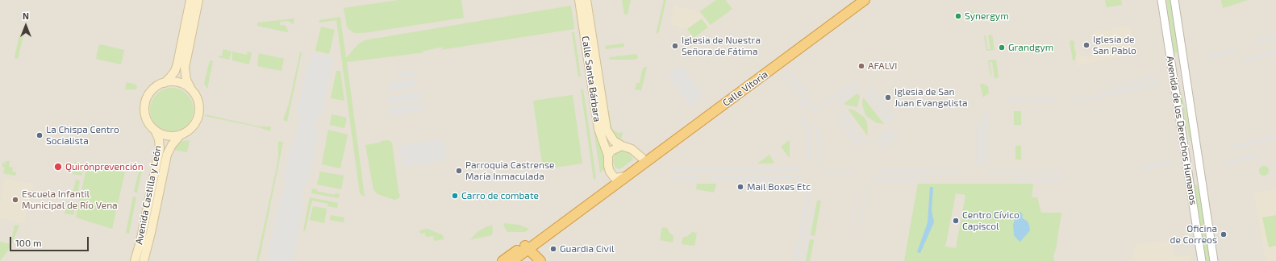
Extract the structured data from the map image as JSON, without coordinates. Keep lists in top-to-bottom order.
{
  "streets": {
    "highway": ["Calle Vitoria"],
    "main road": ["Calle Santa Bárbara", "Avenida Castilla y León"],
    "street": ["Avenida de los Derechos Humanos"]
  },
  "places": [
    "Synergym",
    "Iglesia de San Pablo",
    "Iglesia de Nuestra Señora de Fátima",
    "Grandgym",
    "AFALVI",
    "Iglesia de San Juan Evangelista",
    "La Chispa Centro Socialista",
    "Quirónprevención",
    "Parroquia Castrense María Inmaculada",
    "Mail Boxes Etc",
    "Carro de combate",
    "Escuela Infantil Municipal de Río Vena",
    "Centro Cívico Capiscol",
    "Oficina de Correos",
    "Guardia Civil"
  ],
  "scale_bar": "100 m",
  "north": "top"
}
